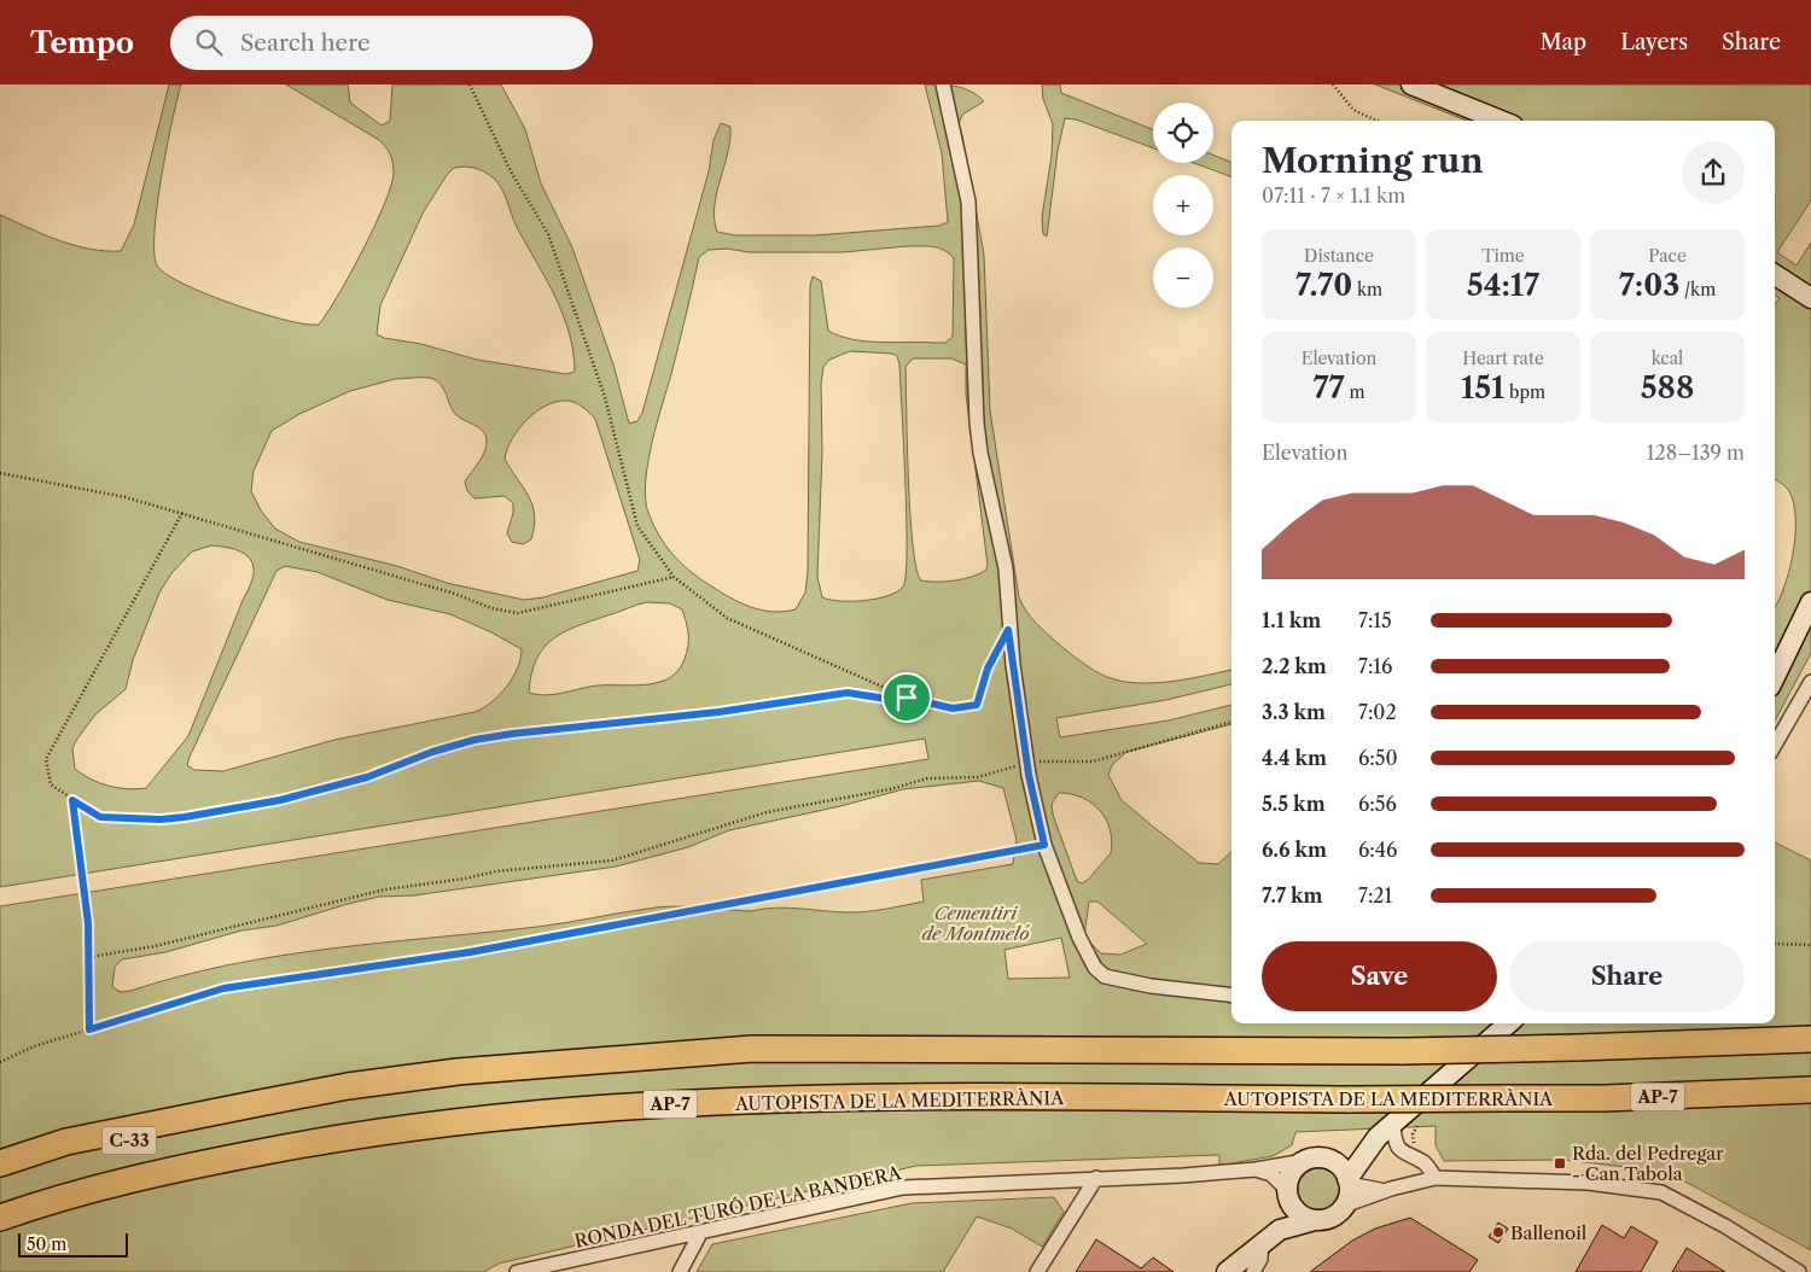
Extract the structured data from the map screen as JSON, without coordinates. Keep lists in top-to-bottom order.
{
  "streets": {
    "highway": ["AP-7", "AUTOPISTA DE LA MEDITERRÀNIA", "C-33"],
    "street": ["RONDA DEL TURÓ DE LA BANDERA"]
  },
  "parks": ["Cementiri de Montmeló"],
  "places": {
    "transit": ["Rda. del Pedregar - Can Tabola"],
    "other": ["Ballenoil"]
  },
  "scale_bar": "50 m",
  "page": {
    "header": "Tempo",
    "search": "Search here",
    "nav": ["Map", "Layers", "Share"],
    "map_buttons": ["+", "−"],
    "heading": ["Morning run", "07:11 · 7 × 1.1 km"],
    "stats": [
      ["Distance", "7.70 km"],
      ["Time", "54:17"],
      ["Pace", "7:03 /km"],
      ["Elevation", "77 m"],
      ["Heart rate", "151 bpm"],
      ["kcal", "588"]
    ],
    "chart": ["Elevation", "128–139 m"],
    "list": [
      {
        "name": "1.1 km",
        "note": "7:15"
      },
      {
        "name": "2.2 km",
        "note": "7:16"
      },
      {
        "name": "3.3 km",
        "note": "7:02"
      },
      {
        "name": "4.4 km",
        "note": "6:50"
      },
      {
        "name": "5.5 km",
        "note": "6:56"
      },
      {
        "name": "6.6 km",
        "note": "6:46"
      },
      {
        "name": "7.7 km",
        "note": "7:21"
      }
    ],
    "buttons": ["Save", "Share"],
    "scale": "50 m"
  }
}
